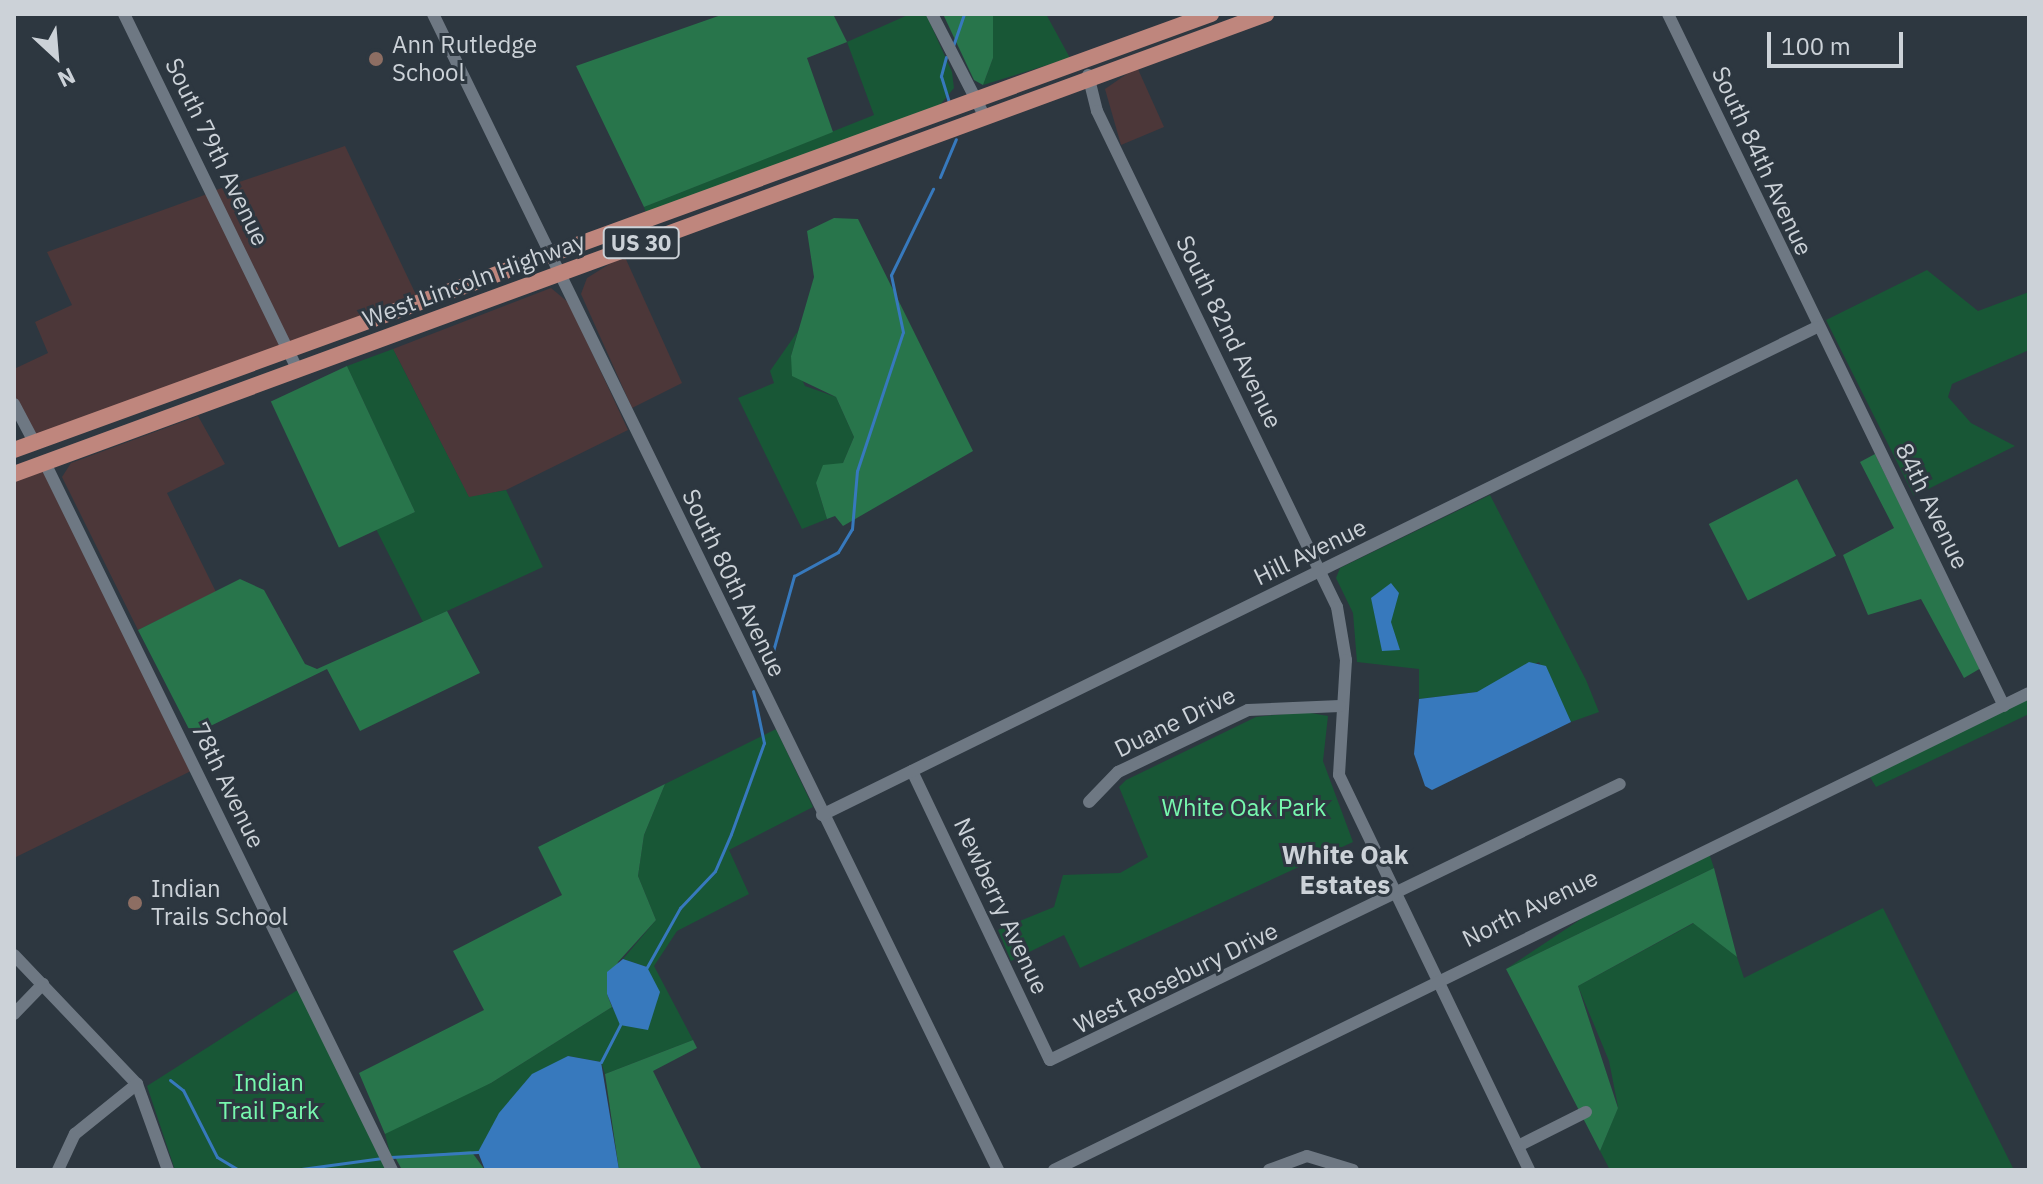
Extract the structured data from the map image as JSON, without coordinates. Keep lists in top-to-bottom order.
{
  "streets": {
    "main road": ["US 30", "West Lincoln Highway"],
    "street": [
      "South 79th Avenue",
      "South 84th Avenue",
      "South 82nd Avenue",
      "84th Avenue",
      "Hill Avenue",
      "South 80th Avenue",
      "Duane Drive",
      "78th Avenue",
      "Newberry Avenue",
      "North Avenue",
      "West Rosebury Drive"
    ]
  },
  "crossings": [
    ["South 79th Avenue", "West Lincoln Highway"],
    ["South 84th Avenue", "84th Avenue"],
    ["South 84th Avenue", "Hill Avenue"],
    ["West Lincoln Highway", "South 82nd Avenue"],
    ["West Lincoln Highway", "South 80th Avenue"],
    ["West Lincoln Highway", "78th Avenue"],
    ["South 82nd Avenue", "Hill Avenue"],
    ["South 82nd Avenue", "Duane Drive"],
    ["South 82nd Avenue", "North Avenue"],
    ["South 82nd Avenue", "West Rosebury Drive"],
    ["84th Avenue", "Hill Avenue"],
    ["84th Avenue", "North Avenue"],
    ["Hill Avenue", "South 80th Avenue"],
    ["Hill Avenue", "Newberry Avenue"],
    ["Newberry Avenue", "West Rosebury Drive"]
  ],
  "districts": ["White Oak Estates"],
  "parks": ["White Oak Park", "Indian Trail Park"],
  "places": ["Ann Rutledge School", "Indian Trails School"],
  "scale_bar": "100 m",
  "north": "bottom right"
}
